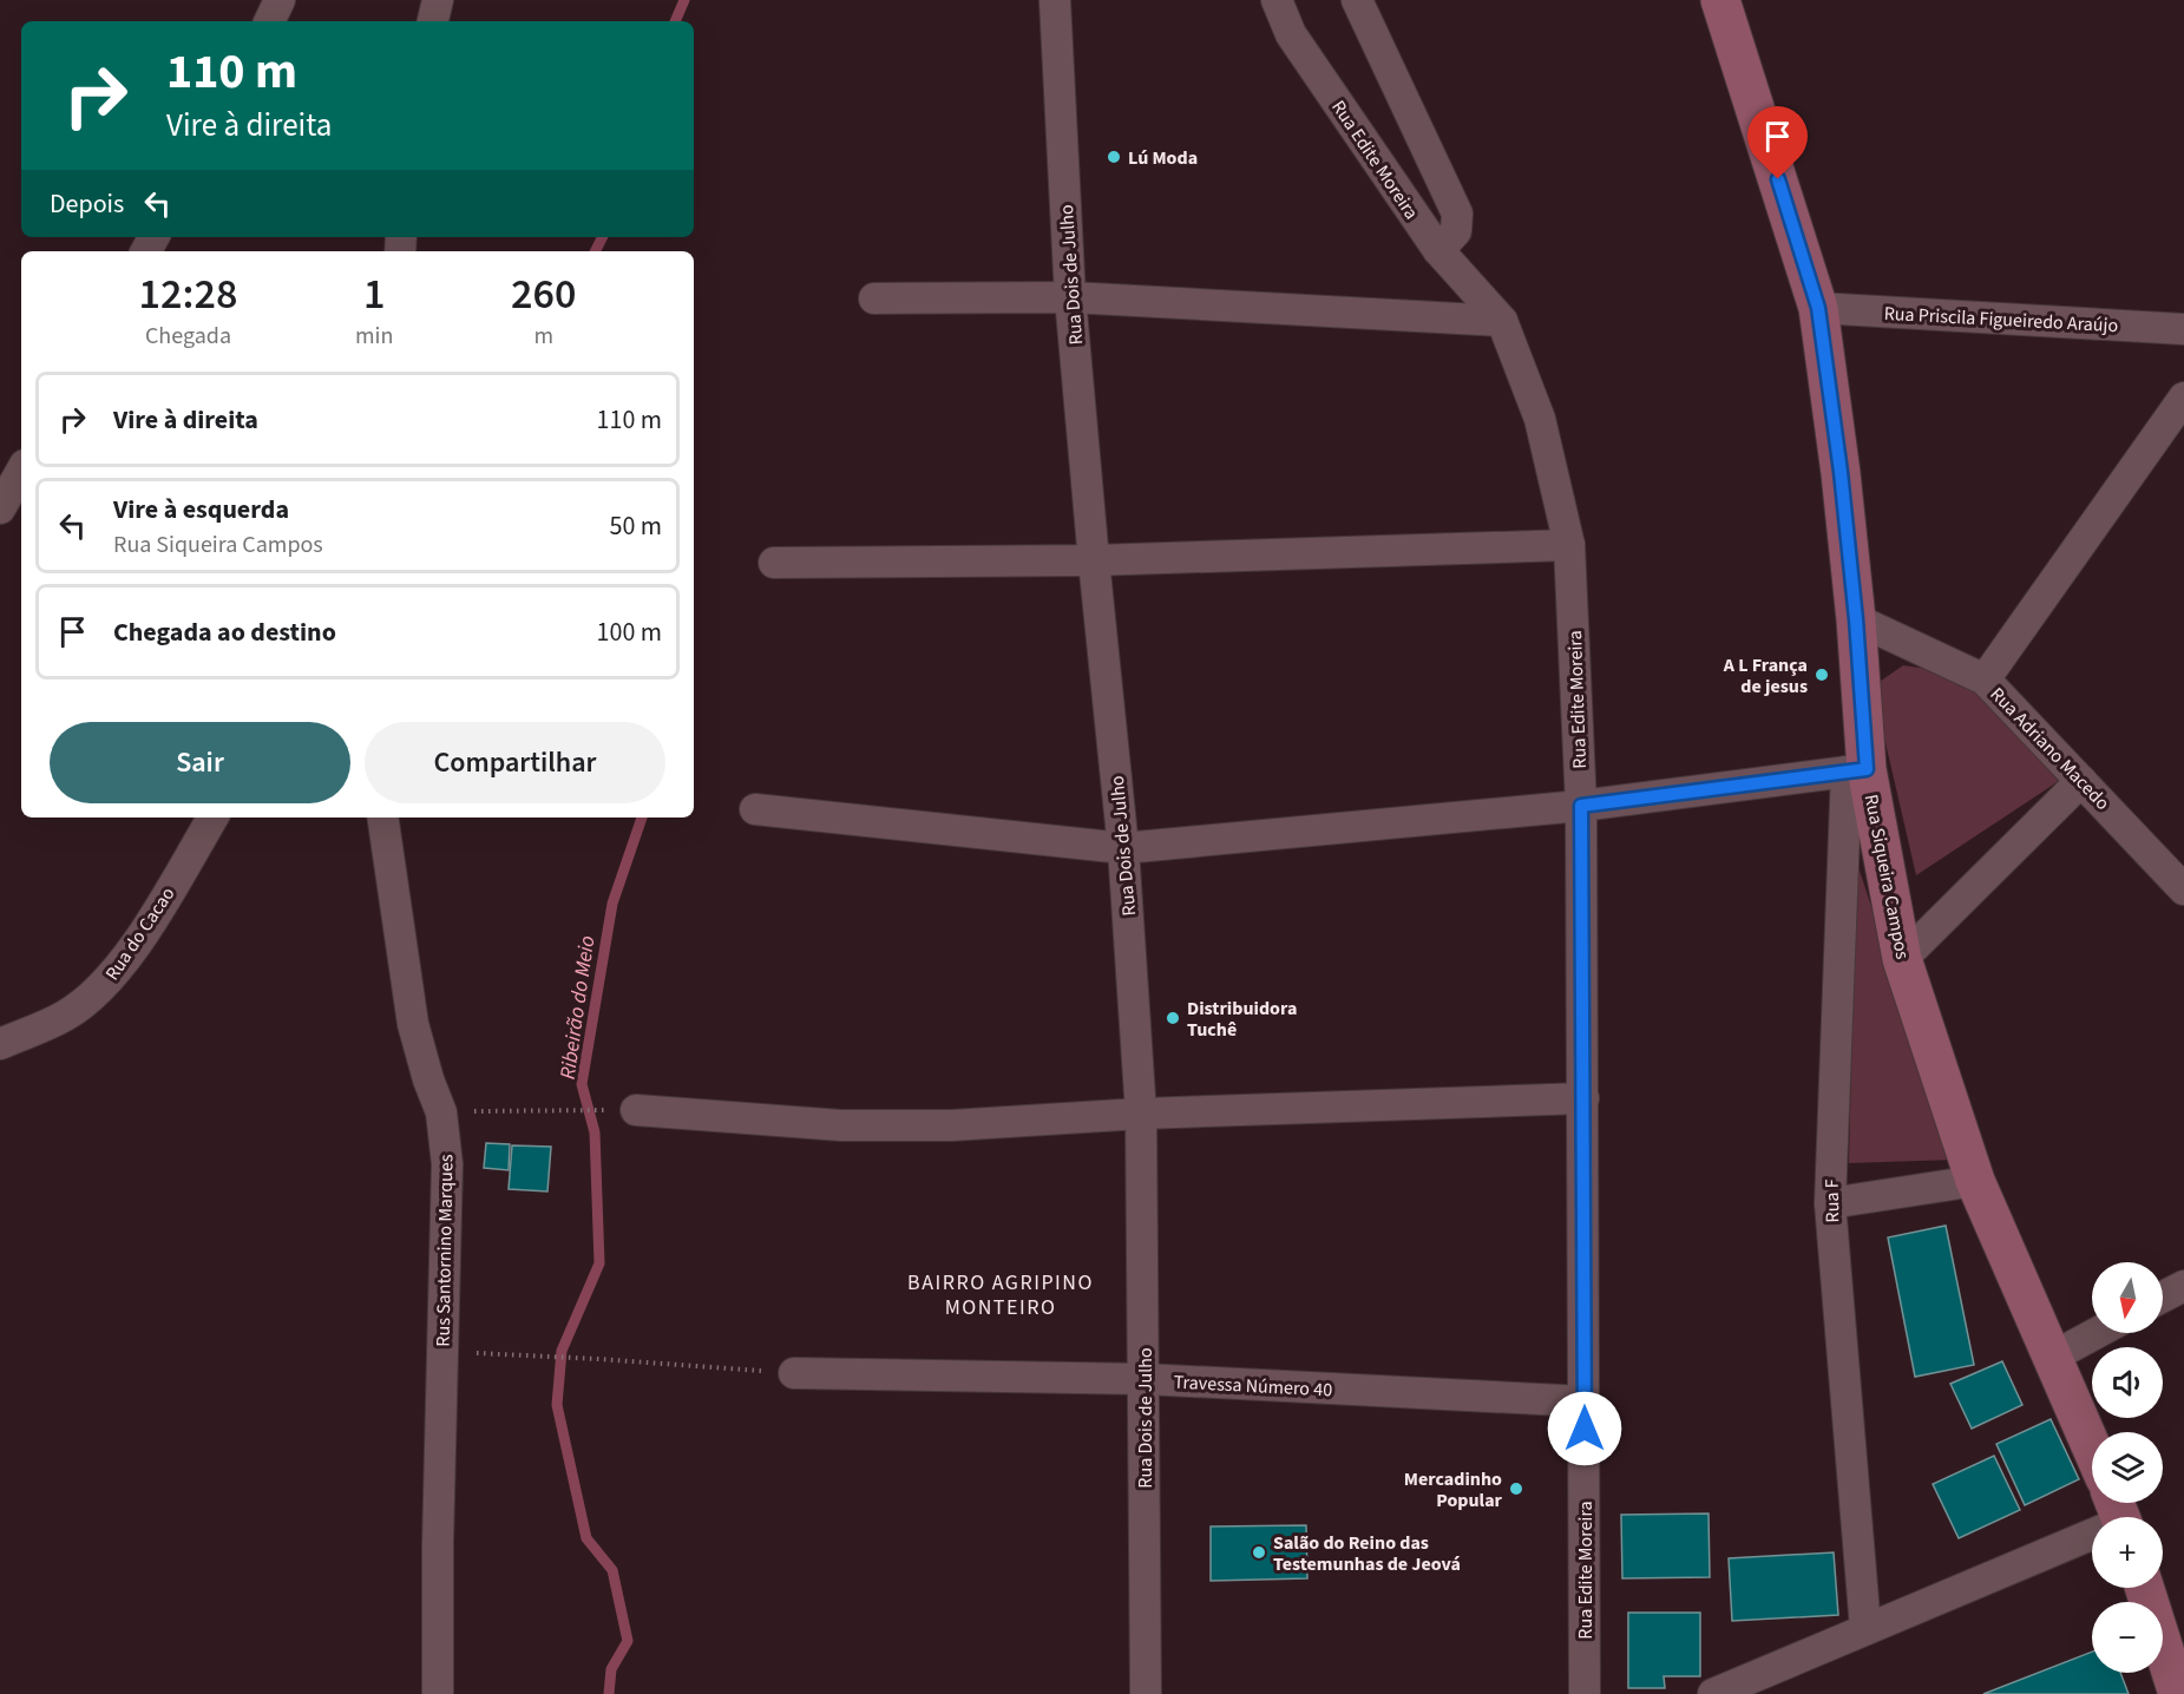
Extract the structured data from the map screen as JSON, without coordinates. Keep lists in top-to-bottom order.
{
  "streets": {
    "main road": ["Rua Siqueira Campos"],
    "street": [
      "Rua Edite Moreira",
      "Rua Dois de Julho",
      "Rua Priscila Figueiredo Araújo",
      "Rua Adriano Macedo",
      "Rua do Cacao",
      "Rua F",
      "Rus Santornino Marques",
      "Travessa Número 40"
    ]
  },
  "crossings": [
    ["Rua Edite Moreira", "Travessa Número 40"],
    ["Rua Dois de Julho", "Travessa Número 40"],
    ["Rua Priscila Figueiredo Araújo", "Rua Siqueira Campos"],
    ["Rua Adriano Macedo", "Rua Siqueira Campos"],
    ["Rua Siqueira Campos", "Rua F"]
  ],
  "districts": ["BAIRRO AGRIPINO MONTEIRO"],
  "water": ["Ribeirão do Meio"],
  "places": [
    "Lú Moda",
    "A L França de jesus",
    "Distribuidora Tuchê",
    "Mercadinho Popular",
    "Salão do Reino das Testemunhas de Jeová"
  ],
  "north": "bottom",
  "page": {
    "turn": ["110 m", "Vire à direita"],
    "then": "Depois",
    "eta": [
      "12:28",
      "Chegada",
      "1",
      "min",
      "260",
      "m"
    ],
    "list": [
      {
        "name": "Vire à direita",
        "value": "110 m"
      },
      {
        "name": "Vire à esquerda",
        "note": "Rua Siqueira Campos",
        "value": "50 m"
      },
      {
        "name": "Chegada ao destino",
        "value": "100 m"
      }
    ],
    "buttons": ["Sair", "Compartilhar"],
    "map_buttons": ["+", "−"]
  }
}
